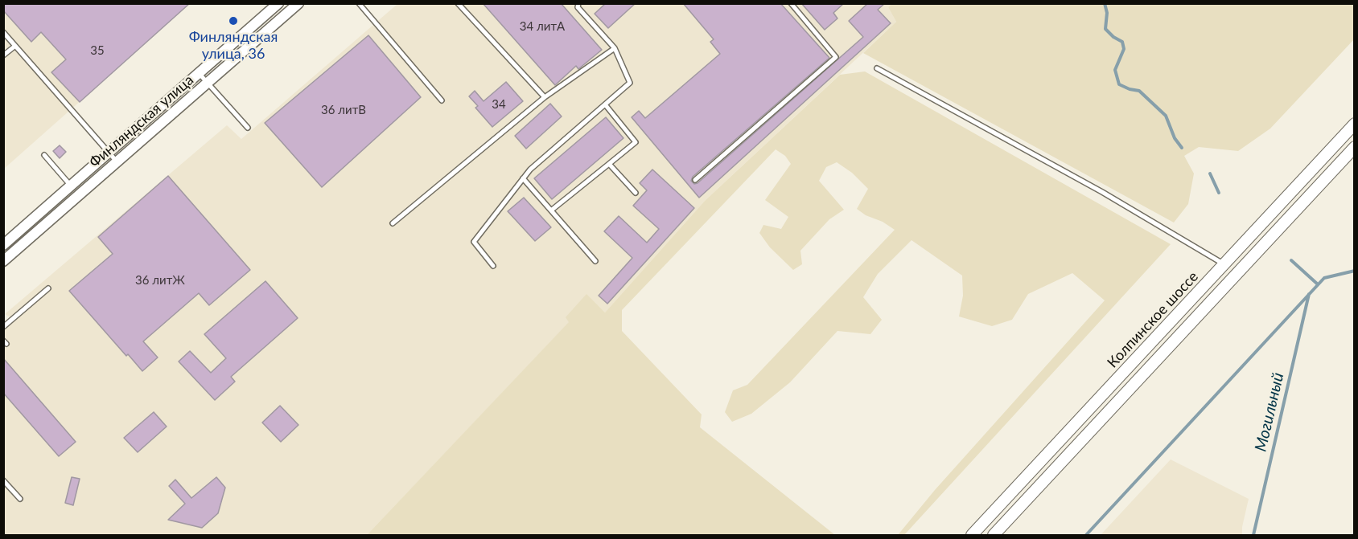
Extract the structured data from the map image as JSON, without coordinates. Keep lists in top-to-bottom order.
{
  "streets": {
    "main road": ["Колпинское шоссе"],
    "street": ["Финляндская улица"]
  },
  "water": ["Могильный"],
  "places": ["Финляндская улица, 36"],
  "house_numbers": [
    "34 литА",
    "35",
    "34",
    "36 литВ",
    "36 литЖ"
  ]
}
